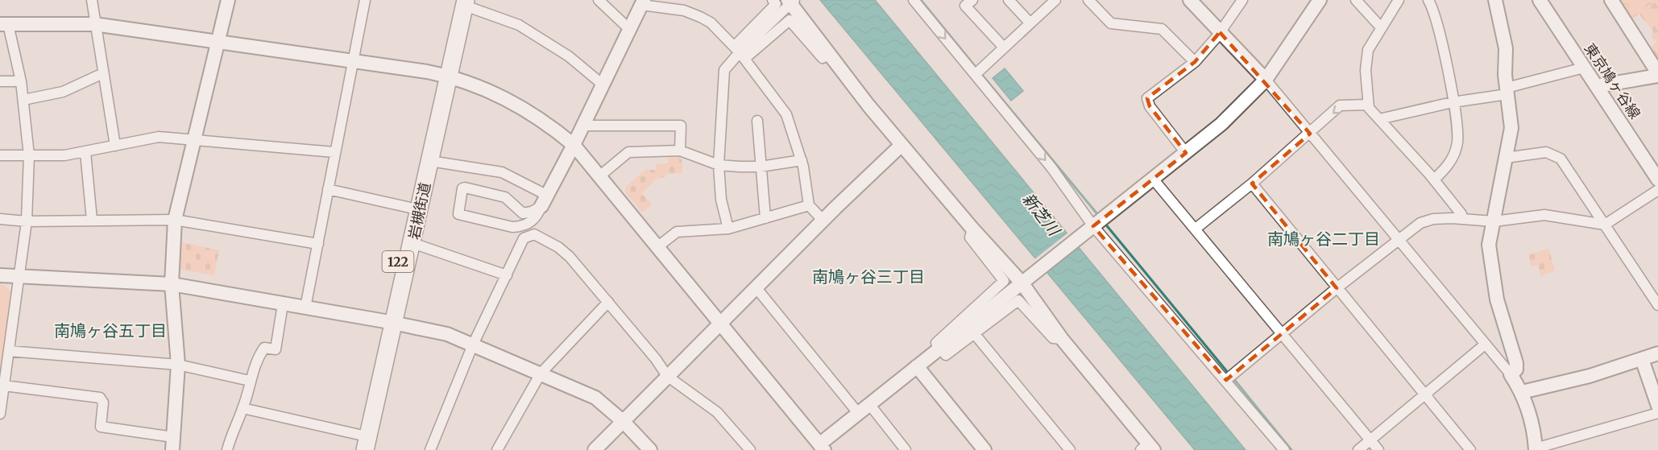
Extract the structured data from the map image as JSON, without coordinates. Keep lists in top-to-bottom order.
{
  "streets": {
    "highway": ["岩槻街道", "122"],
    "street": ["東京鳩ヶ谷線"]
  },
  "districts": ["南鳩ヶ谷二丁目", "南鳩ヶ谷三丁目", "南鳩ヶ谷五丁目"],
  "water": ["新芝川"]
}
